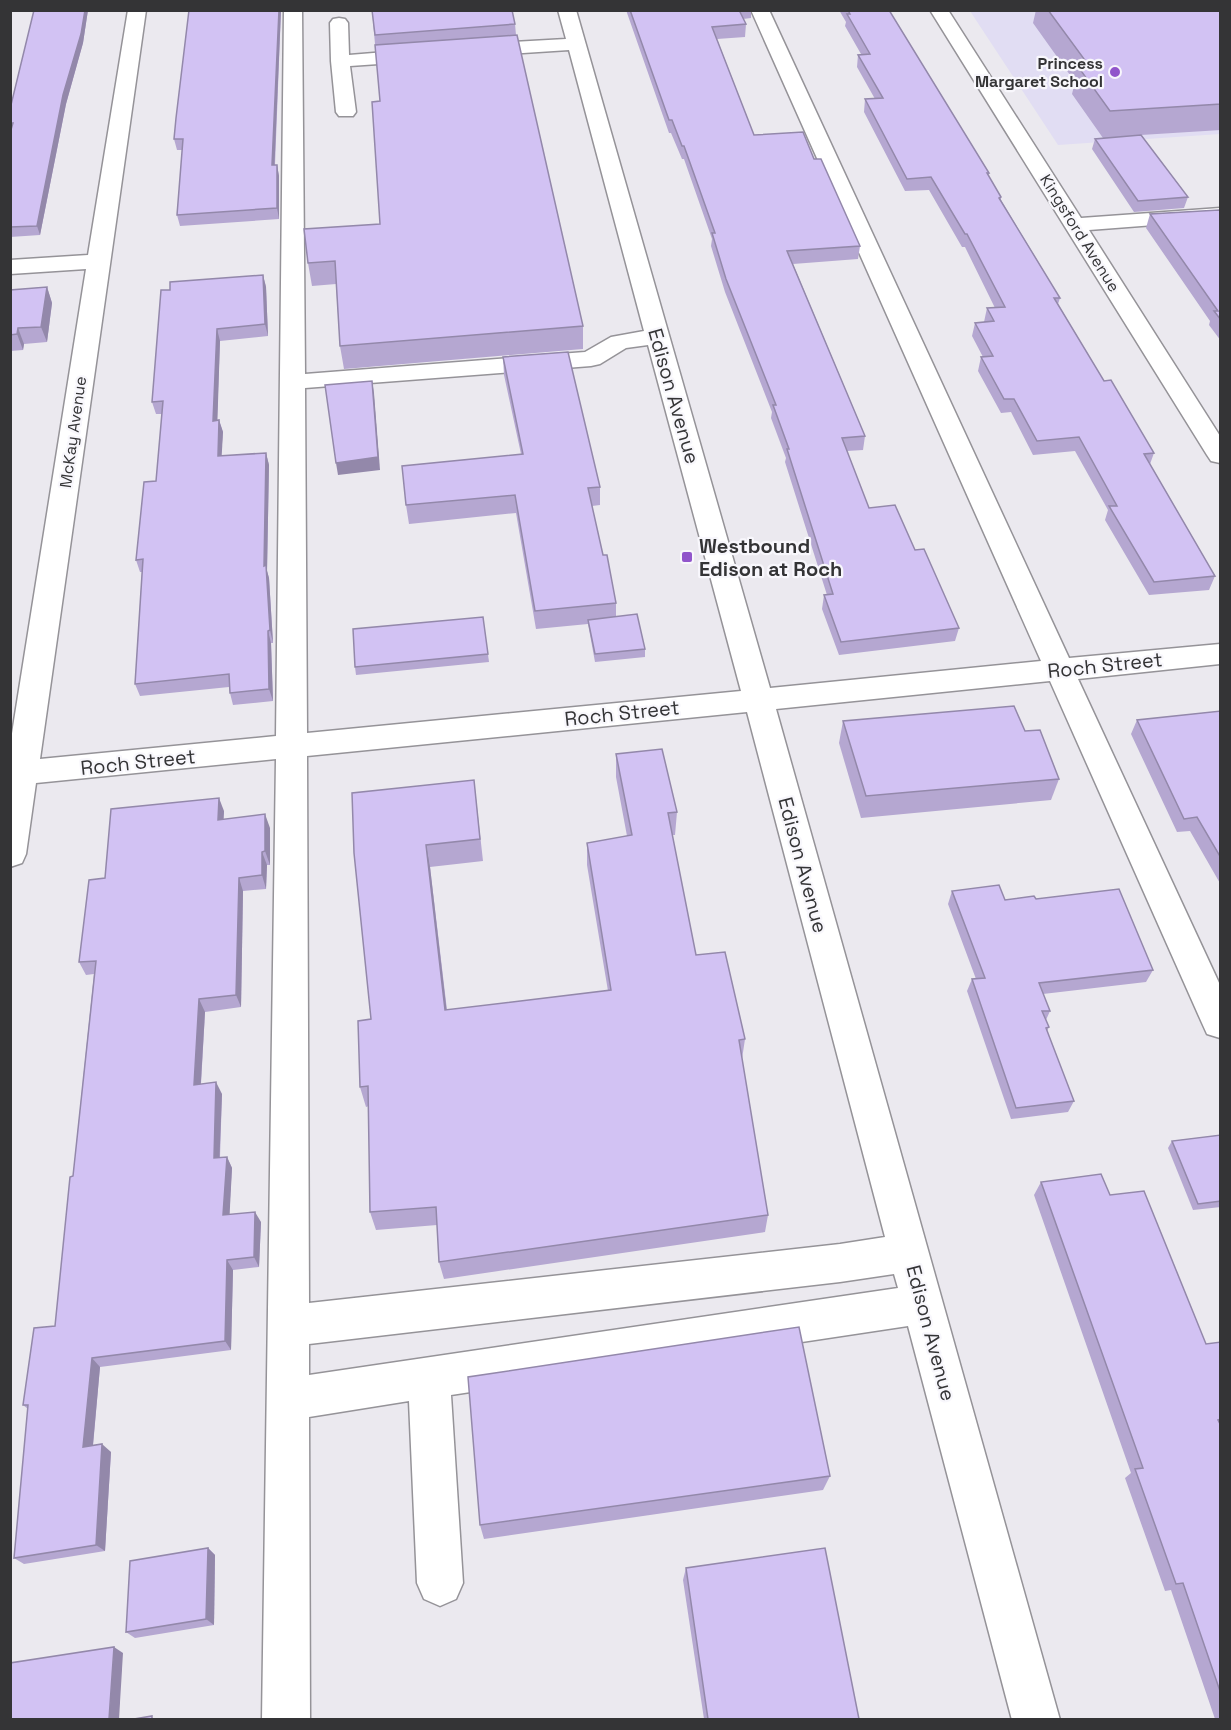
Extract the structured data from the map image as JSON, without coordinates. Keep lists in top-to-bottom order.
{
  "streets": {
    "street": [
      "Kingsford Avenue",
      "Edison Avenue",
      "McKay Avenue",
      "Roch Street"
    ]
  },
  "crossings": [
    ["Edison Avenue", "Roch Street"],
    ["McKay Avenue", "Roch Street"]
  ],
  "places": {
    "other": ["Princess Margaret School"],
    "transit": ["Westbound Edison at Roch"]
  }
}
